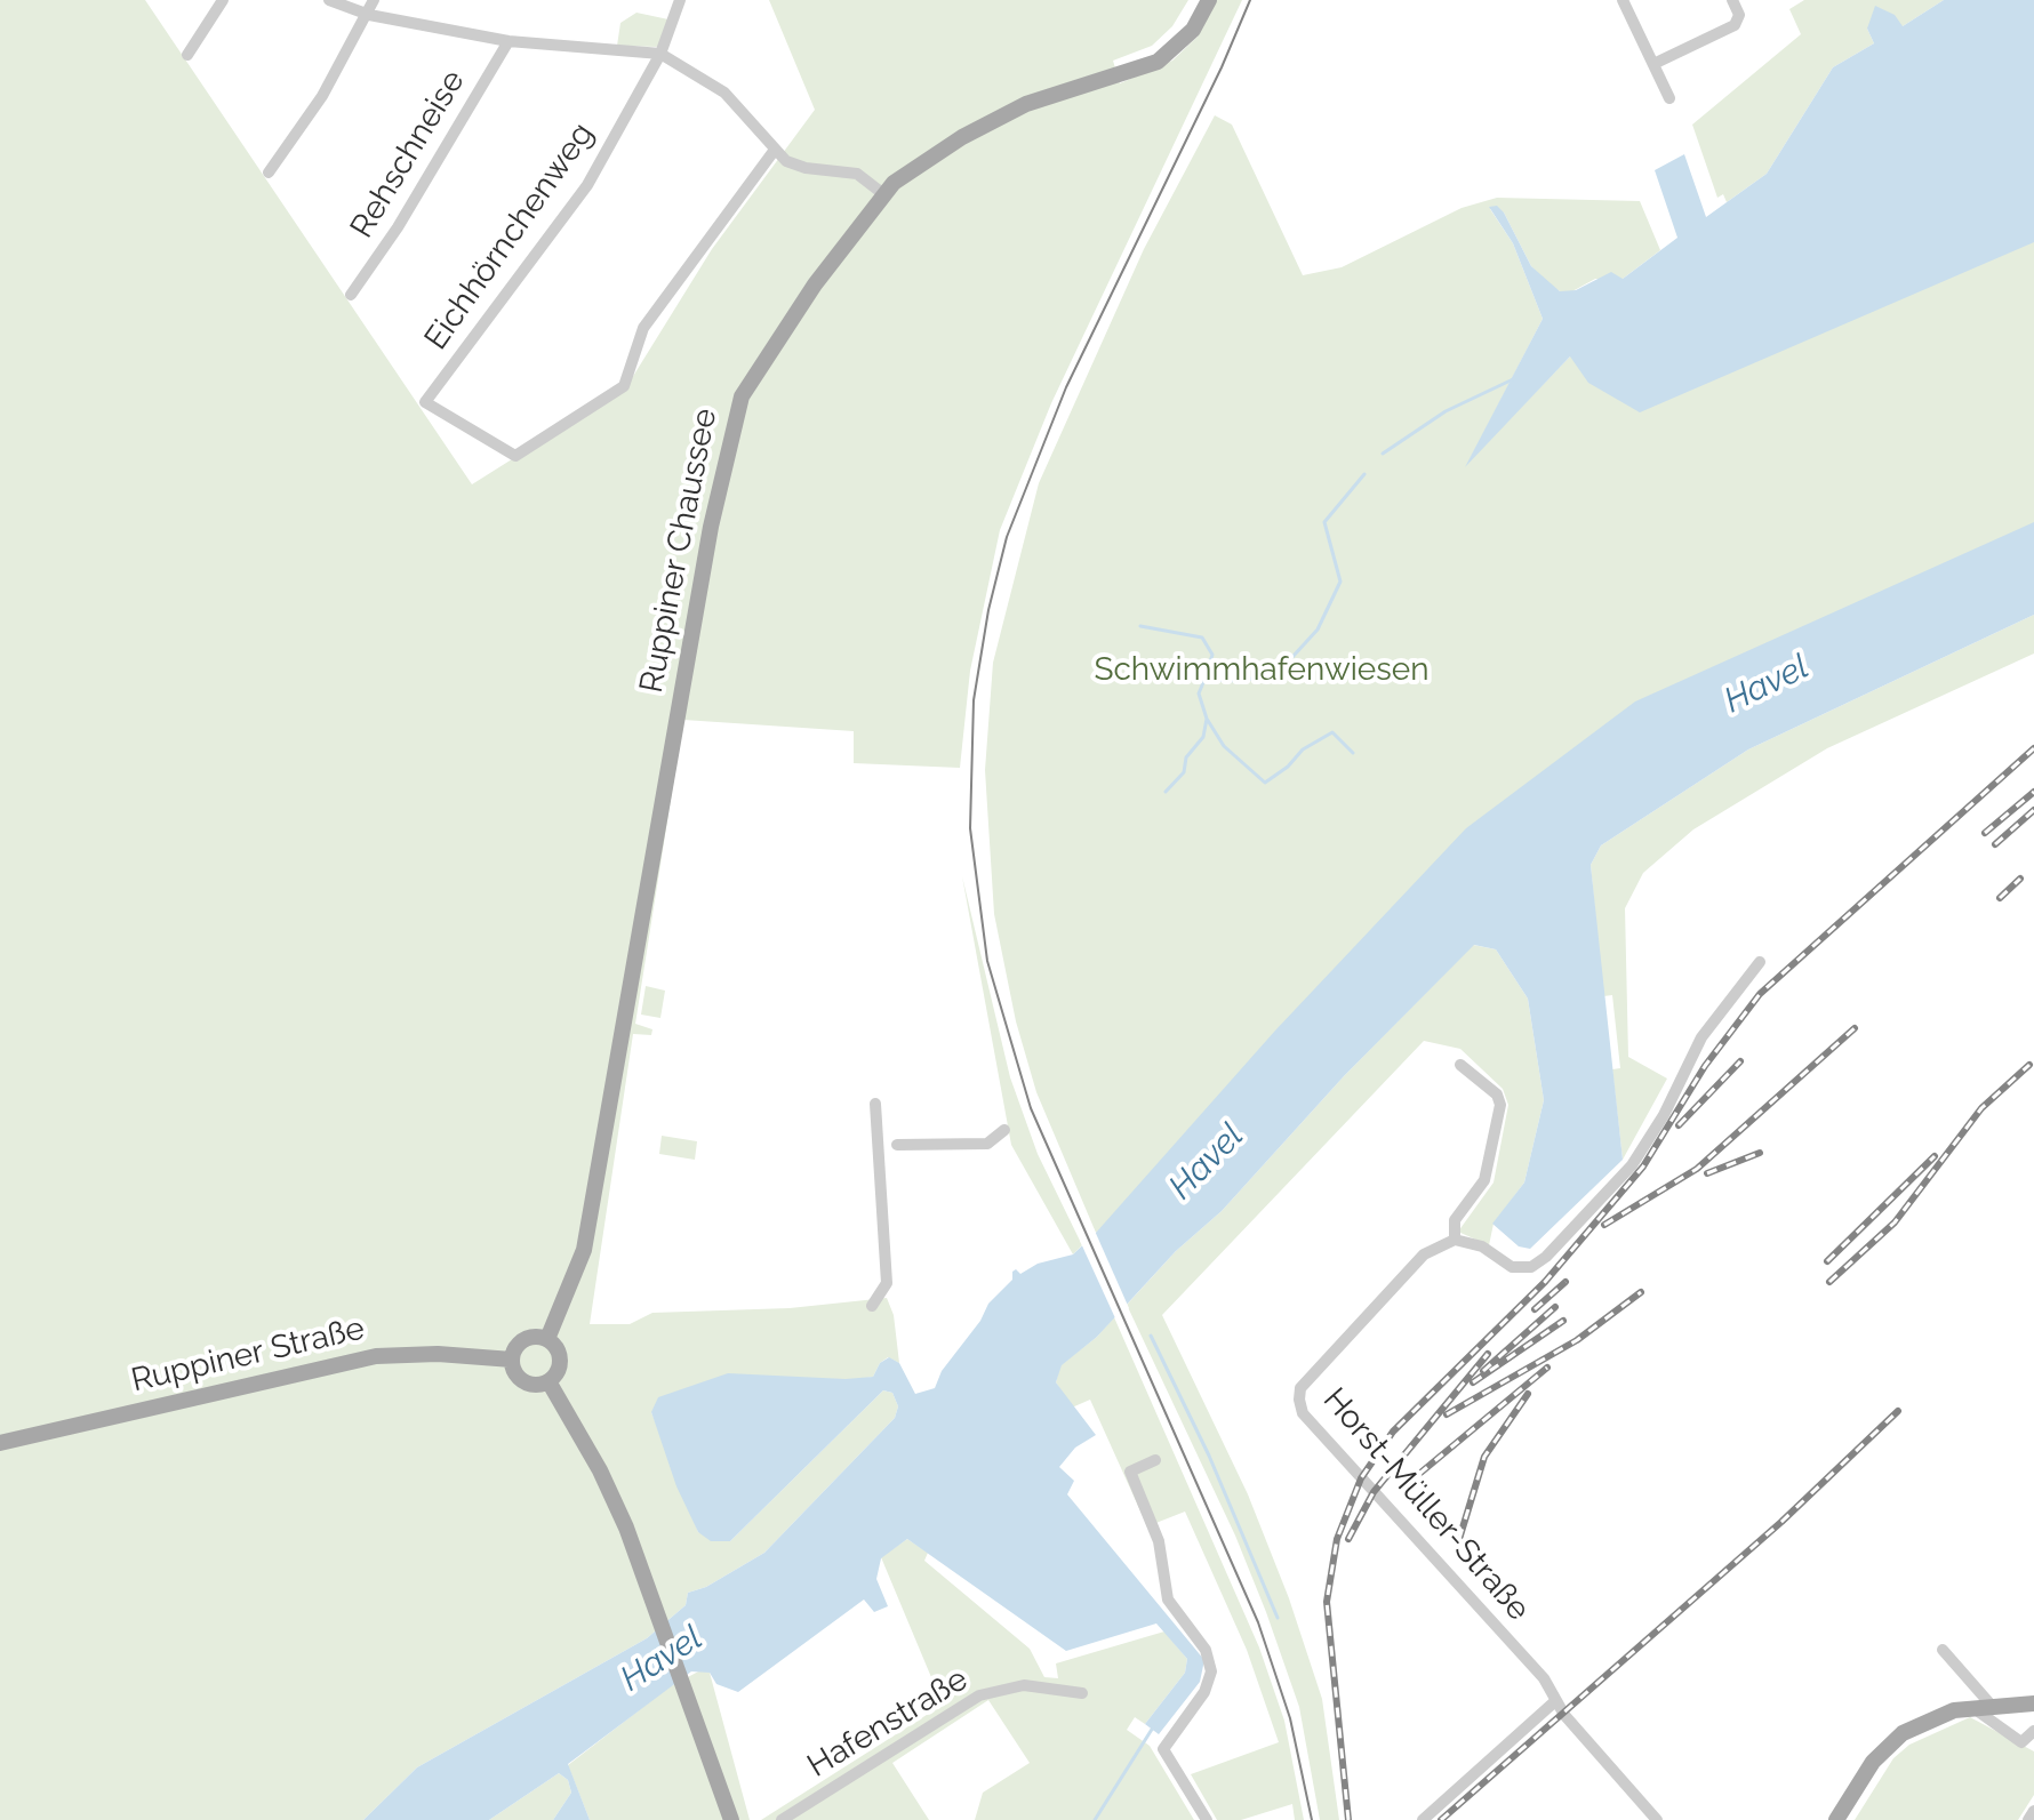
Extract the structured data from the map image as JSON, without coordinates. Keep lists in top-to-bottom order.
{
  "streets": {
    "main road": ["Ruppiner Chaussee", "Ruppiner Straße"],
    "street": [
      "Rehschneise",
      "Eichhörnchenweg",
      "Horst-Müller-Straße",
      "Hafenstraße"
    ]
  },
  "crossings": [
    ["Ruppiner Chaussee", "Ruppiner Straße"]
  ],
  "water": ["Havel"],
  "parks": ["Schwimmhafenwiesen"]
}
